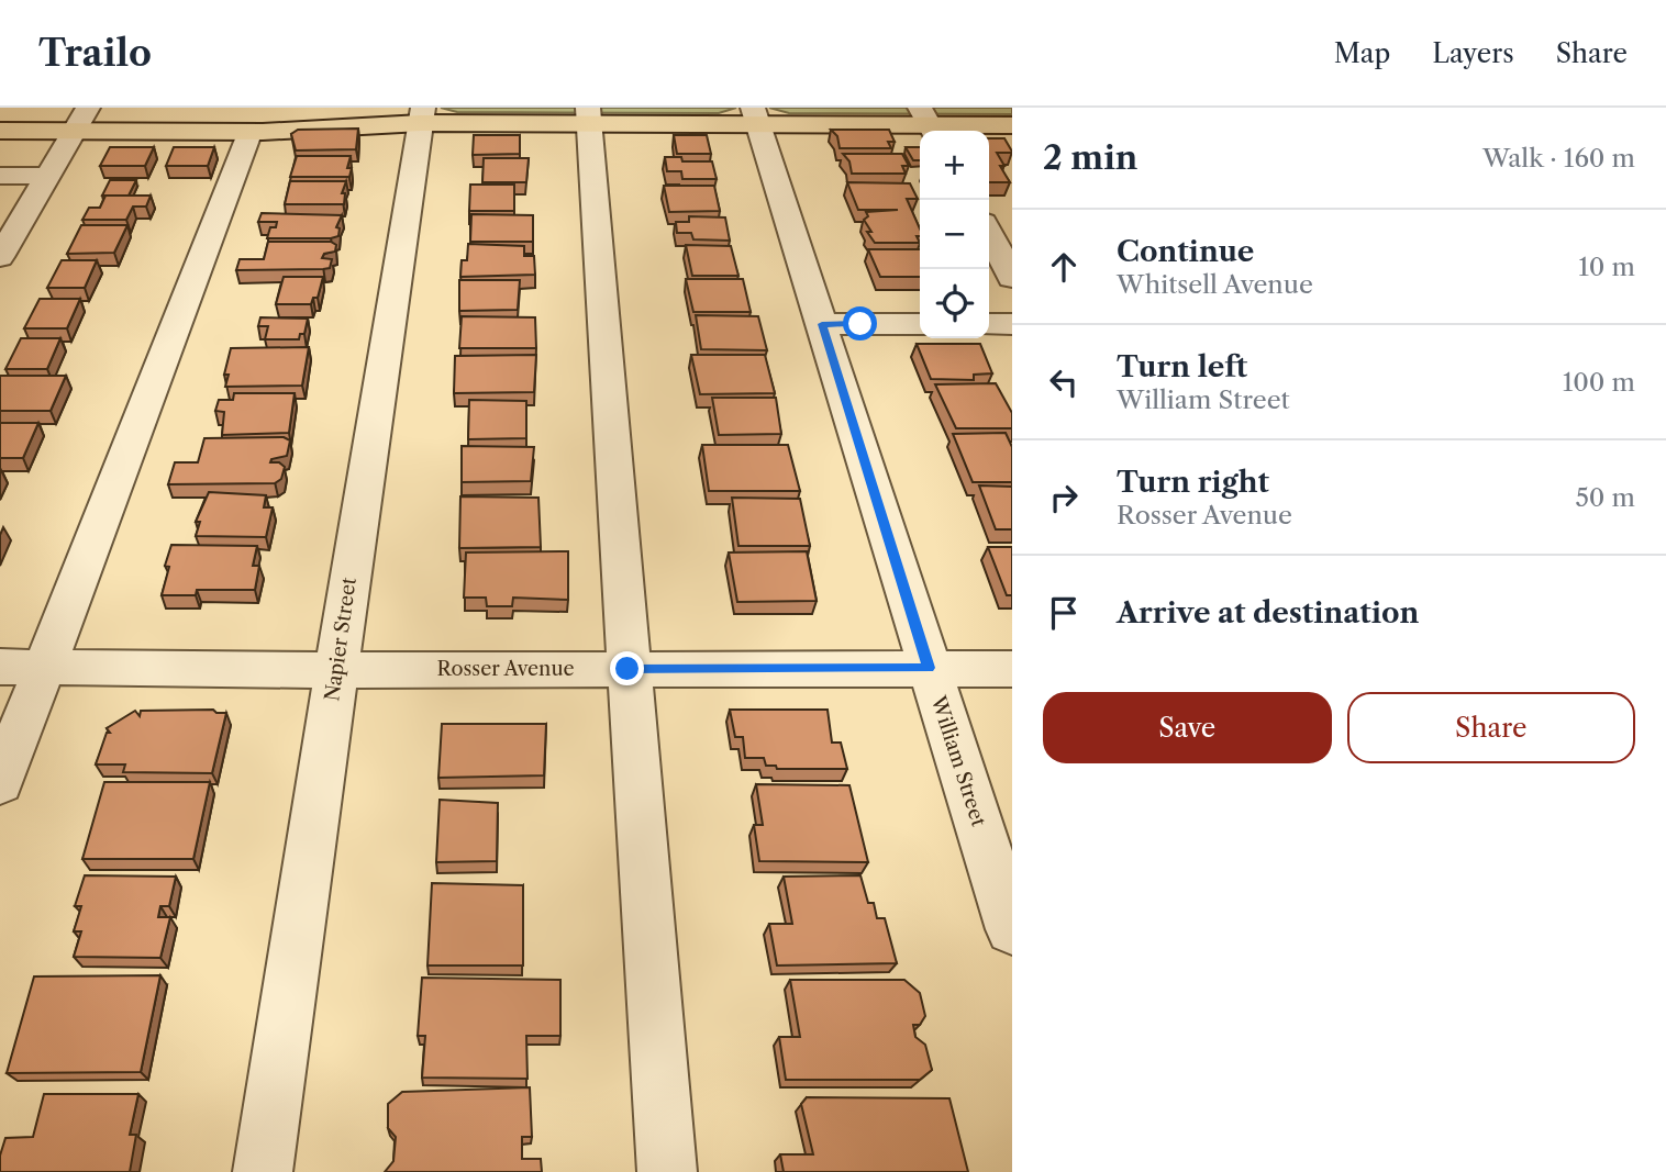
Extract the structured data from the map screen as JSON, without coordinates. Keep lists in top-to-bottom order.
{
  "streets": {
    "street": ["Napier Street", "Rosser Avenue", "William Street"]
  },
  "crossings": [
    ["Napier Street", "Rosser Avenue"],
    ["Rosser Avenue", "William Street"]
  ],
  "page": {
    "header": "Trailo",
    "nav": ["Map", "Layers", "Share"],
    "heading": ["2 min", "Walk · 160 m"],
    "map_buttons": ["+", "−"],
    "list": [
      ["Continue", "Whitsell Avenue", "10 m"],
      ["Turn left", "William Street", "100 m"],
      ["Turn right", "Rosser Avenue", "50 m"],
      "Arrive at destination"
    ],
    "buttons": ["Save", "Share"]
  }
}
